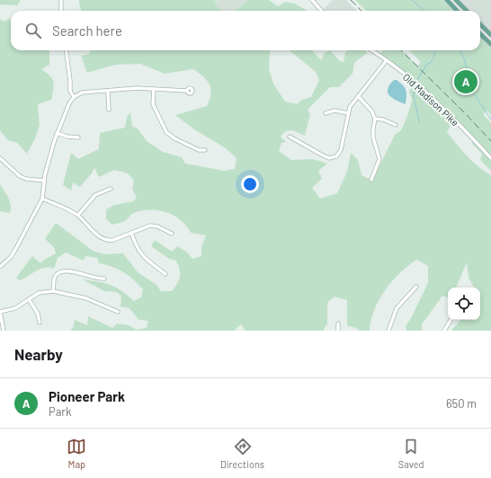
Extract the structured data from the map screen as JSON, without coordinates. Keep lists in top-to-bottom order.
{
  "streets": {
    "street": ["Old Madison Pike"]
  },
  "page": {
    "search": "Search here",
    "pins": "A",
    "heading": "Nearby",
    "list": [
      {
        "mark": "A",
        "name": "Pioneer Park",
        "note": "Park",
        "value": "650 m"
      }
    ],
    "nav": ["Map", "Directions", "Saved"]
  }
}
